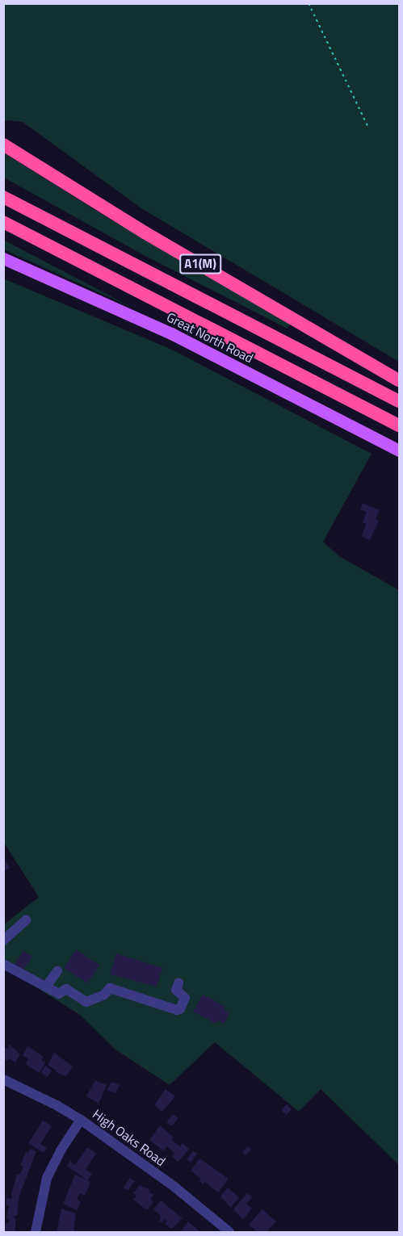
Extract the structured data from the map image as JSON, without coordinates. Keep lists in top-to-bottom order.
{
  "streets": {
    "highway": ["A1(M)"],
    "main road": ["Great North Road"],
    "street": ["High Oaks Road"]
  }
}
